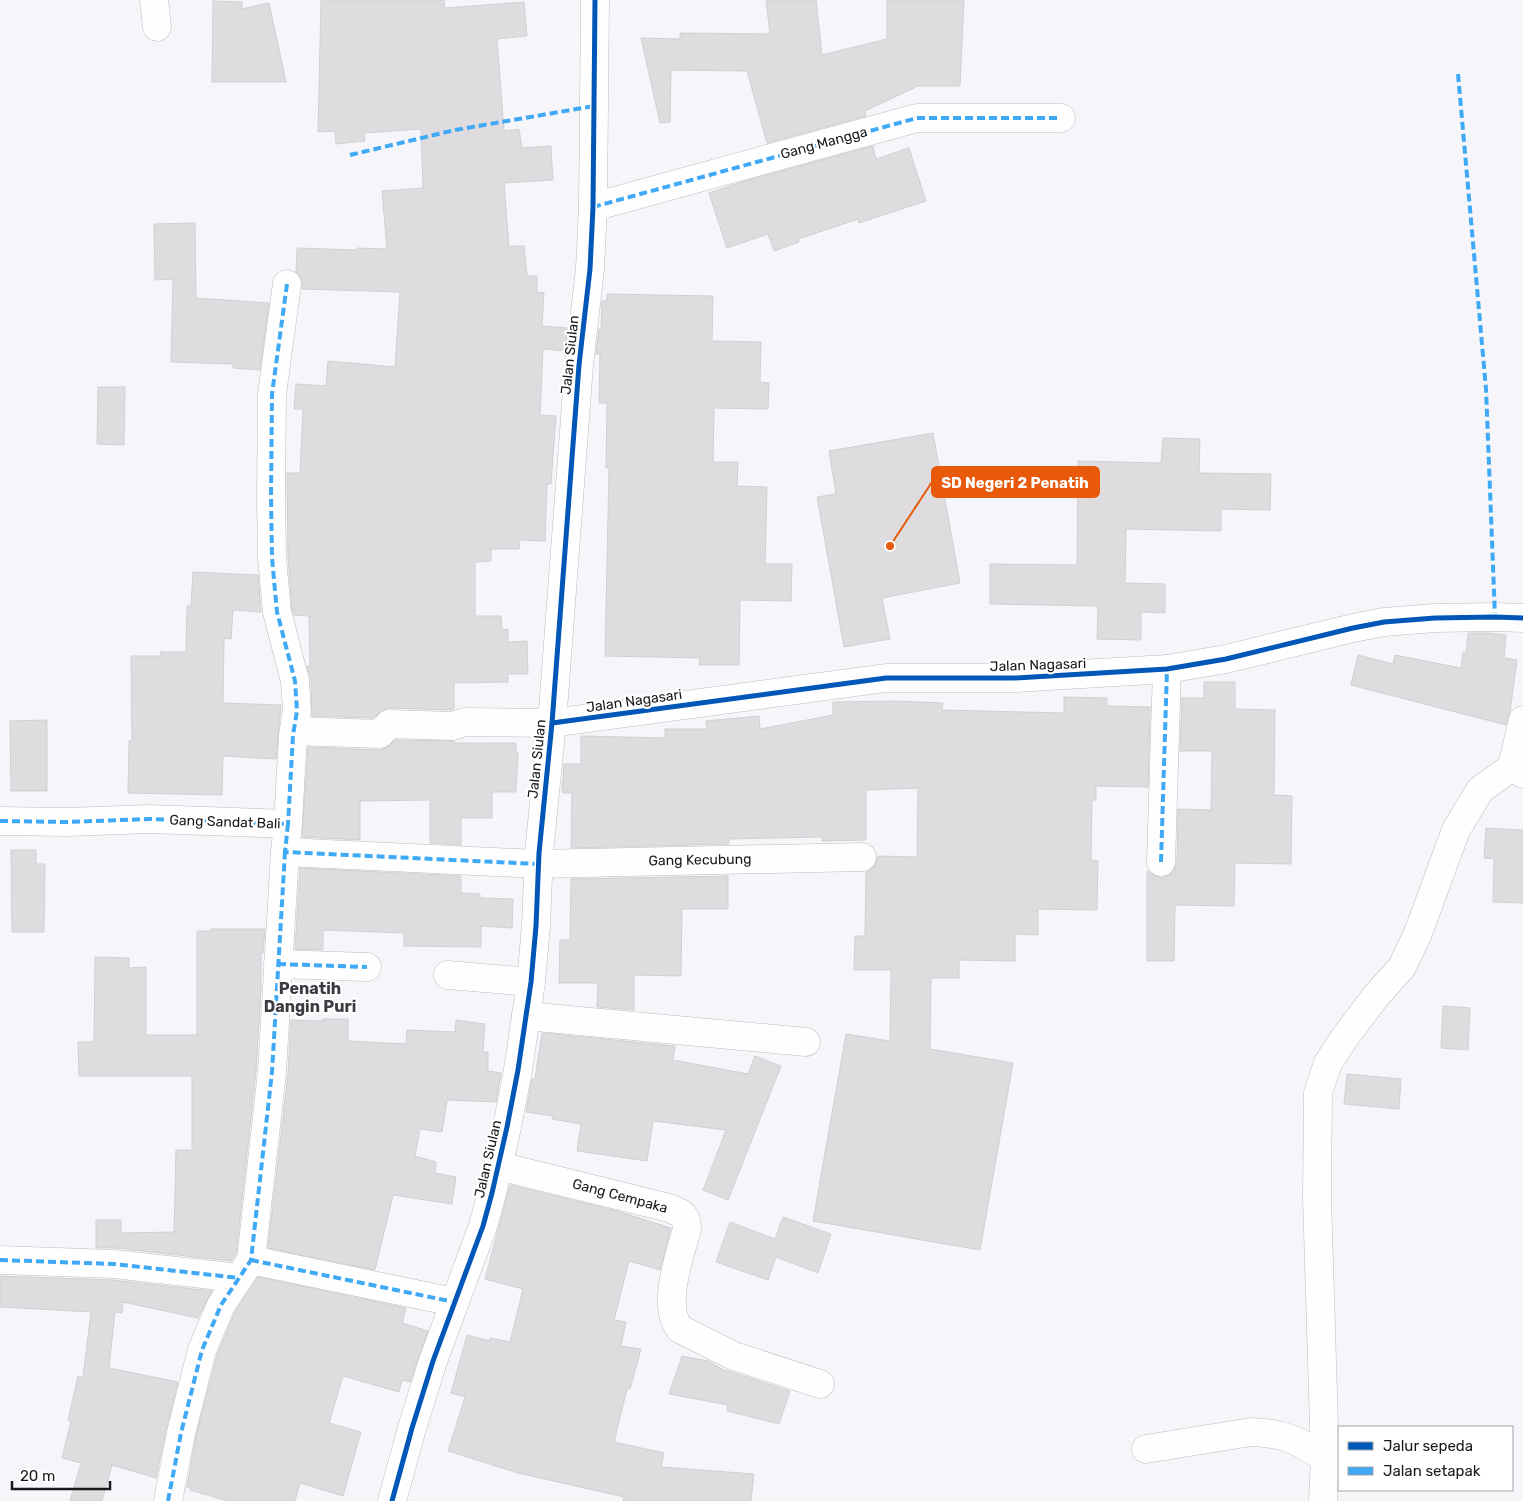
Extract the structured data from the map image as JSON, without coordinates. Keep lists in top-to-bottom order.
{
  "streets": {
    "street": [
      "Gang Mangga",
      "Jalan Siulan",
      "Jalan Nagasari",
      "Gang Sandat Bali",
      "Gang Kecubung",
      "Gang Cempaka"
    ]
  },
  "crossings": [
    ["Gang Mangga", "Jalan Siulan"],
    ["Jalan Siulan", "Jalan Nagasari"],
    ["Jalan Siulan", "Gang Sandat Bali"],
    ["Jalan Siulan", "Gang Kecubung"],
    ["Jalan Siulan", "Gang Cempaka"],
    ["Gang Sandat Bali", "Gang Kecubung"]
  ],
  "districts": ["Penatih Dangin Puri"],
  "places": ["SD Negeri 2 Penatih"],
  "legend": ["Jalur sepeda", "Jalan setapak"],
  "scale_bar": "20 m"
}
